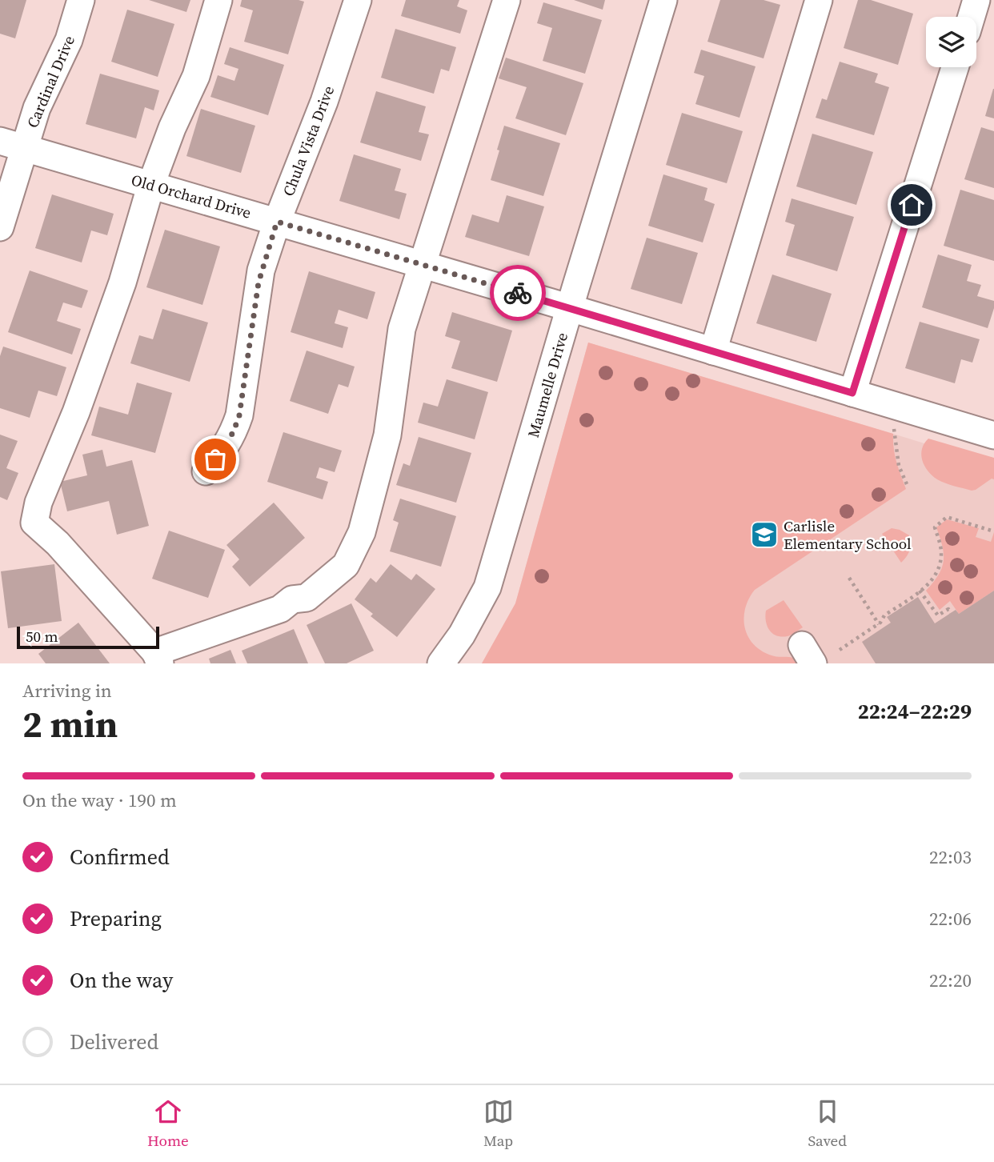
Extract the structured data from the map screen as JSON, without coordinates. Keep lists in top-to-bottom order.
{
  "streets": {
    "street": [
      "Cardinal Drive",
      "Chula Vista Drive",
      "Old Orchard Drive",
      "Maumelle Drive"
    ]
  },
  "crossings": [
    ["Cardinal Drive", "Old Orchard Drive"],
    ["Chula Vista Drive", "Old Orchard Drive"],
    ["Old Orchard Drive", "Maumelle Drive"]
  ],
  "places": {
    "school or university": ["Carlisle Elementary School"]
  },
  "scale_bar": "50 m",
  "page": {
    "scale": "50 m",
    "heading": ["2 min", "Arriving in", "22:24–22:29"],
    "bar": "On the way · 190 m",
    "list": [
      ["Confirmed", "22:03"],
      ["Preparing", "22:06"],
      ["On the way", "22:20"],
      "Delivered"
    ],
    "tabs": ["Home", "Map", "Saved"]
  }
}
